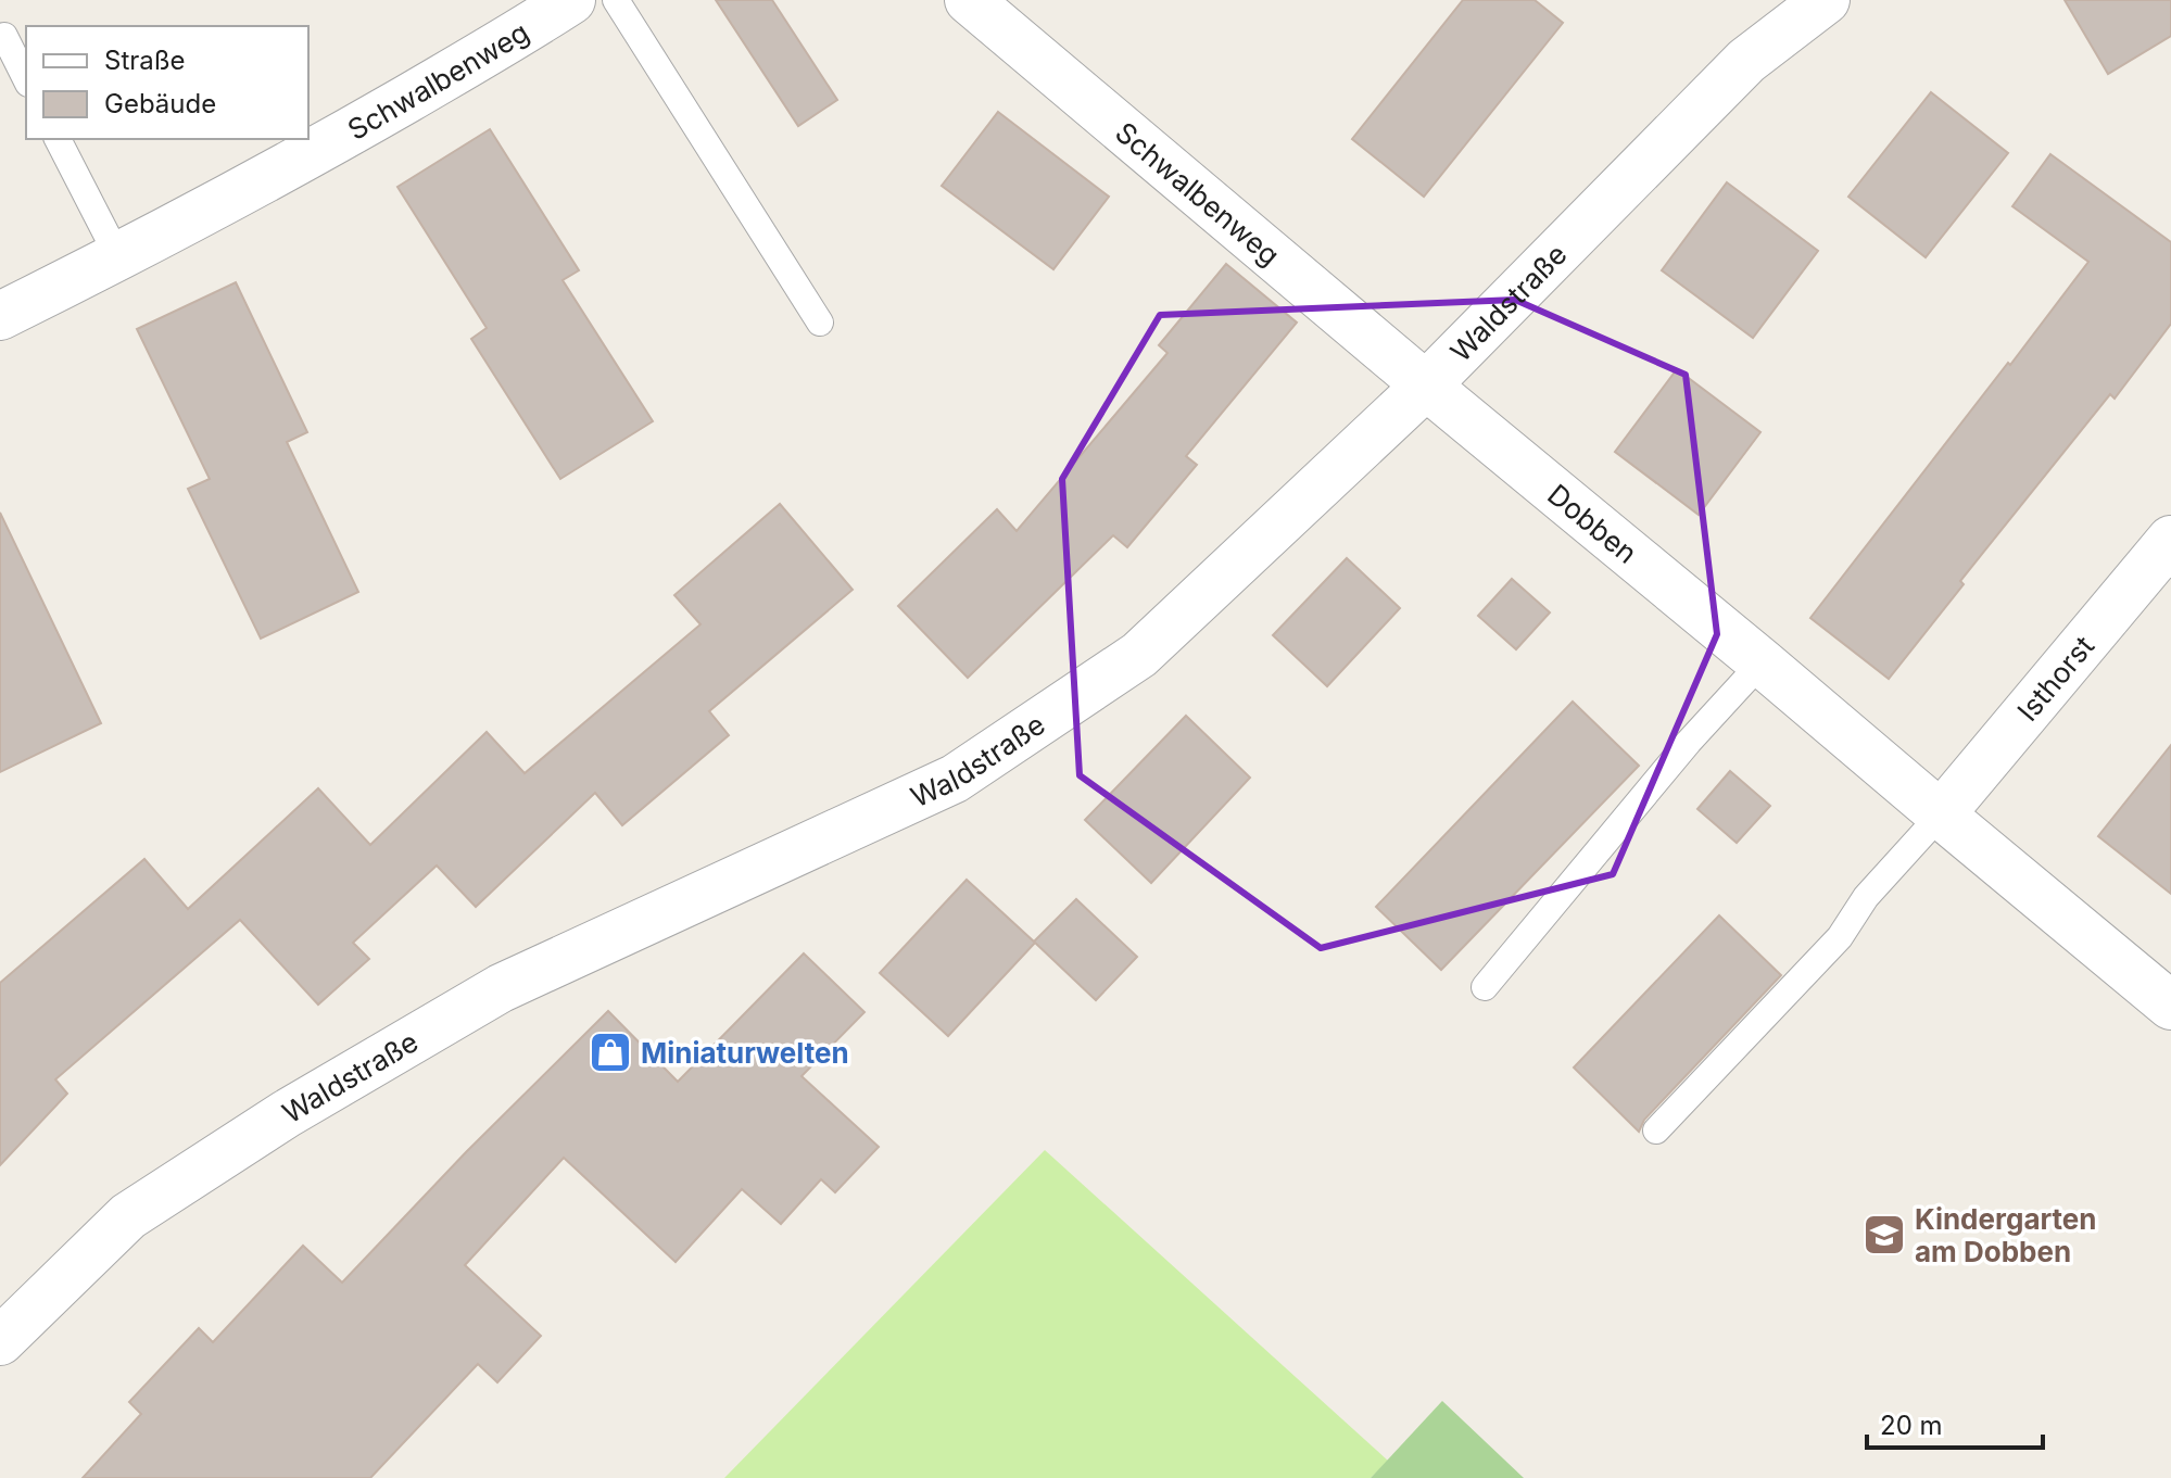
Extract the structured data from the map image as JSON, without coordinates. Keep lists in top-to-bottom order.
{
  "streets": {
    "street": [
      "Schwalbenweg",
      "Waldstraße",
      "Dobben",
      "Isthorst"
    ]
  },
  "crossings": [
    ["Schwalbenweg", "Waldstraße"],
    ["Schwalbenweg", "Dobben"],
    ["Waldstraße", "Dobben"],
    ["Dobben", "Isthorst"]
  ],
  "places": {
    "shop": ["Miniaturwelten"],
    "school or university": ["Kindergarten am Dobben"]
  },
  "legend": ["Straße", "Gebäude"],
  "scale_bar": "20 m"
}
